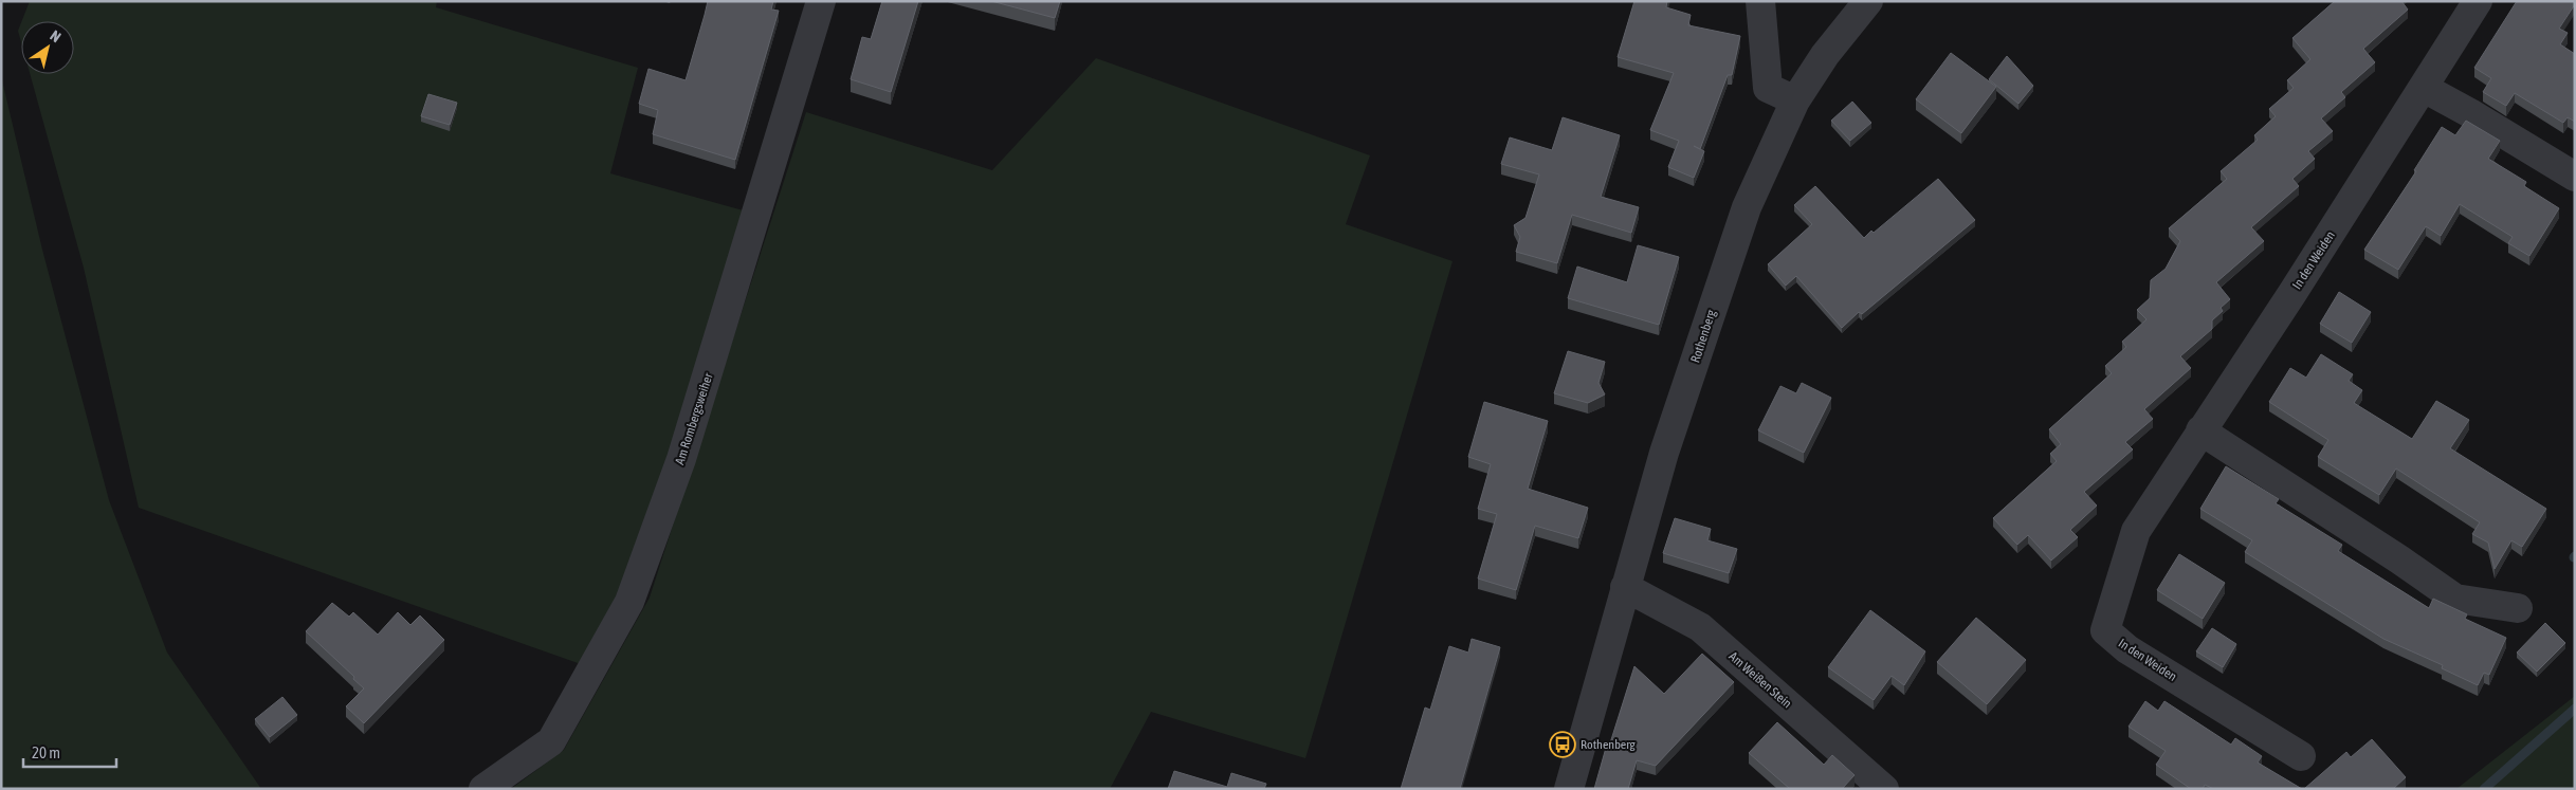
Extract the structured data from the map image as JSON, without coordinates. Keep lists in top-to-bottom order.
{
  "streets": {
    "street": [
      "In den Weiden",
      "Rothenberg",
      "Am Rombergsweiher",
      "Am Weißen Stein"
    ]
  },
  "crossings": [
    ["Rothenberg", "Am Weißen Stein"]
  ],
  "places": {
    "bus stop": ["Rothenberg"]
  },
  "scale_bar": "20 m",
  "north": "top right"
}
